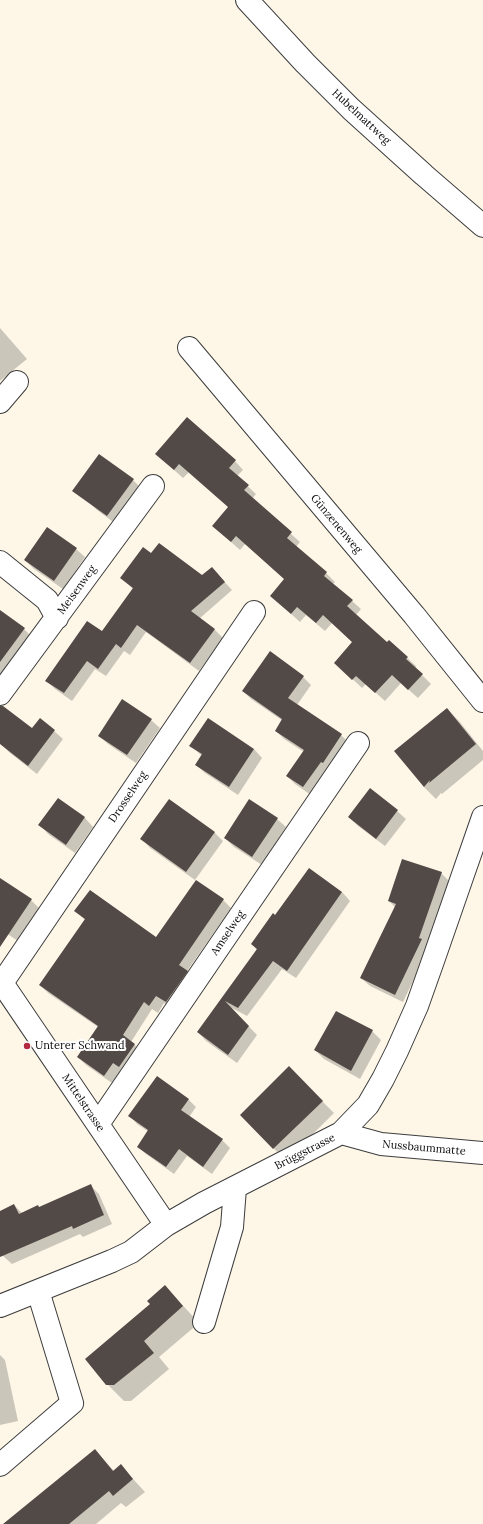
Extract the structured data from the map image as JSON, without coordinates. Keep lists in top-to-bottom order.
{
  "streets": {
    "street": [
      "Hubelmattweg",
      "Günzenenweg",
      "Meisenweg",
      "Drosselweg",
      "Amselweg",
      "Mittelstrasse",
      "Nussbaummatte",
      "Brüggstrasse"
    ]
  },
  "crossings": [
    ["Drosselweg", "Mittelstrasse"],
    ["Amselweg", "Mittelstrasse"],
    ["Mittelstrasse", "Brüggstrasse"],
    ["Nussbaummatte", "Brüggstrasse"]
  ],
  "places": ["Unterer Schwand"]
}
